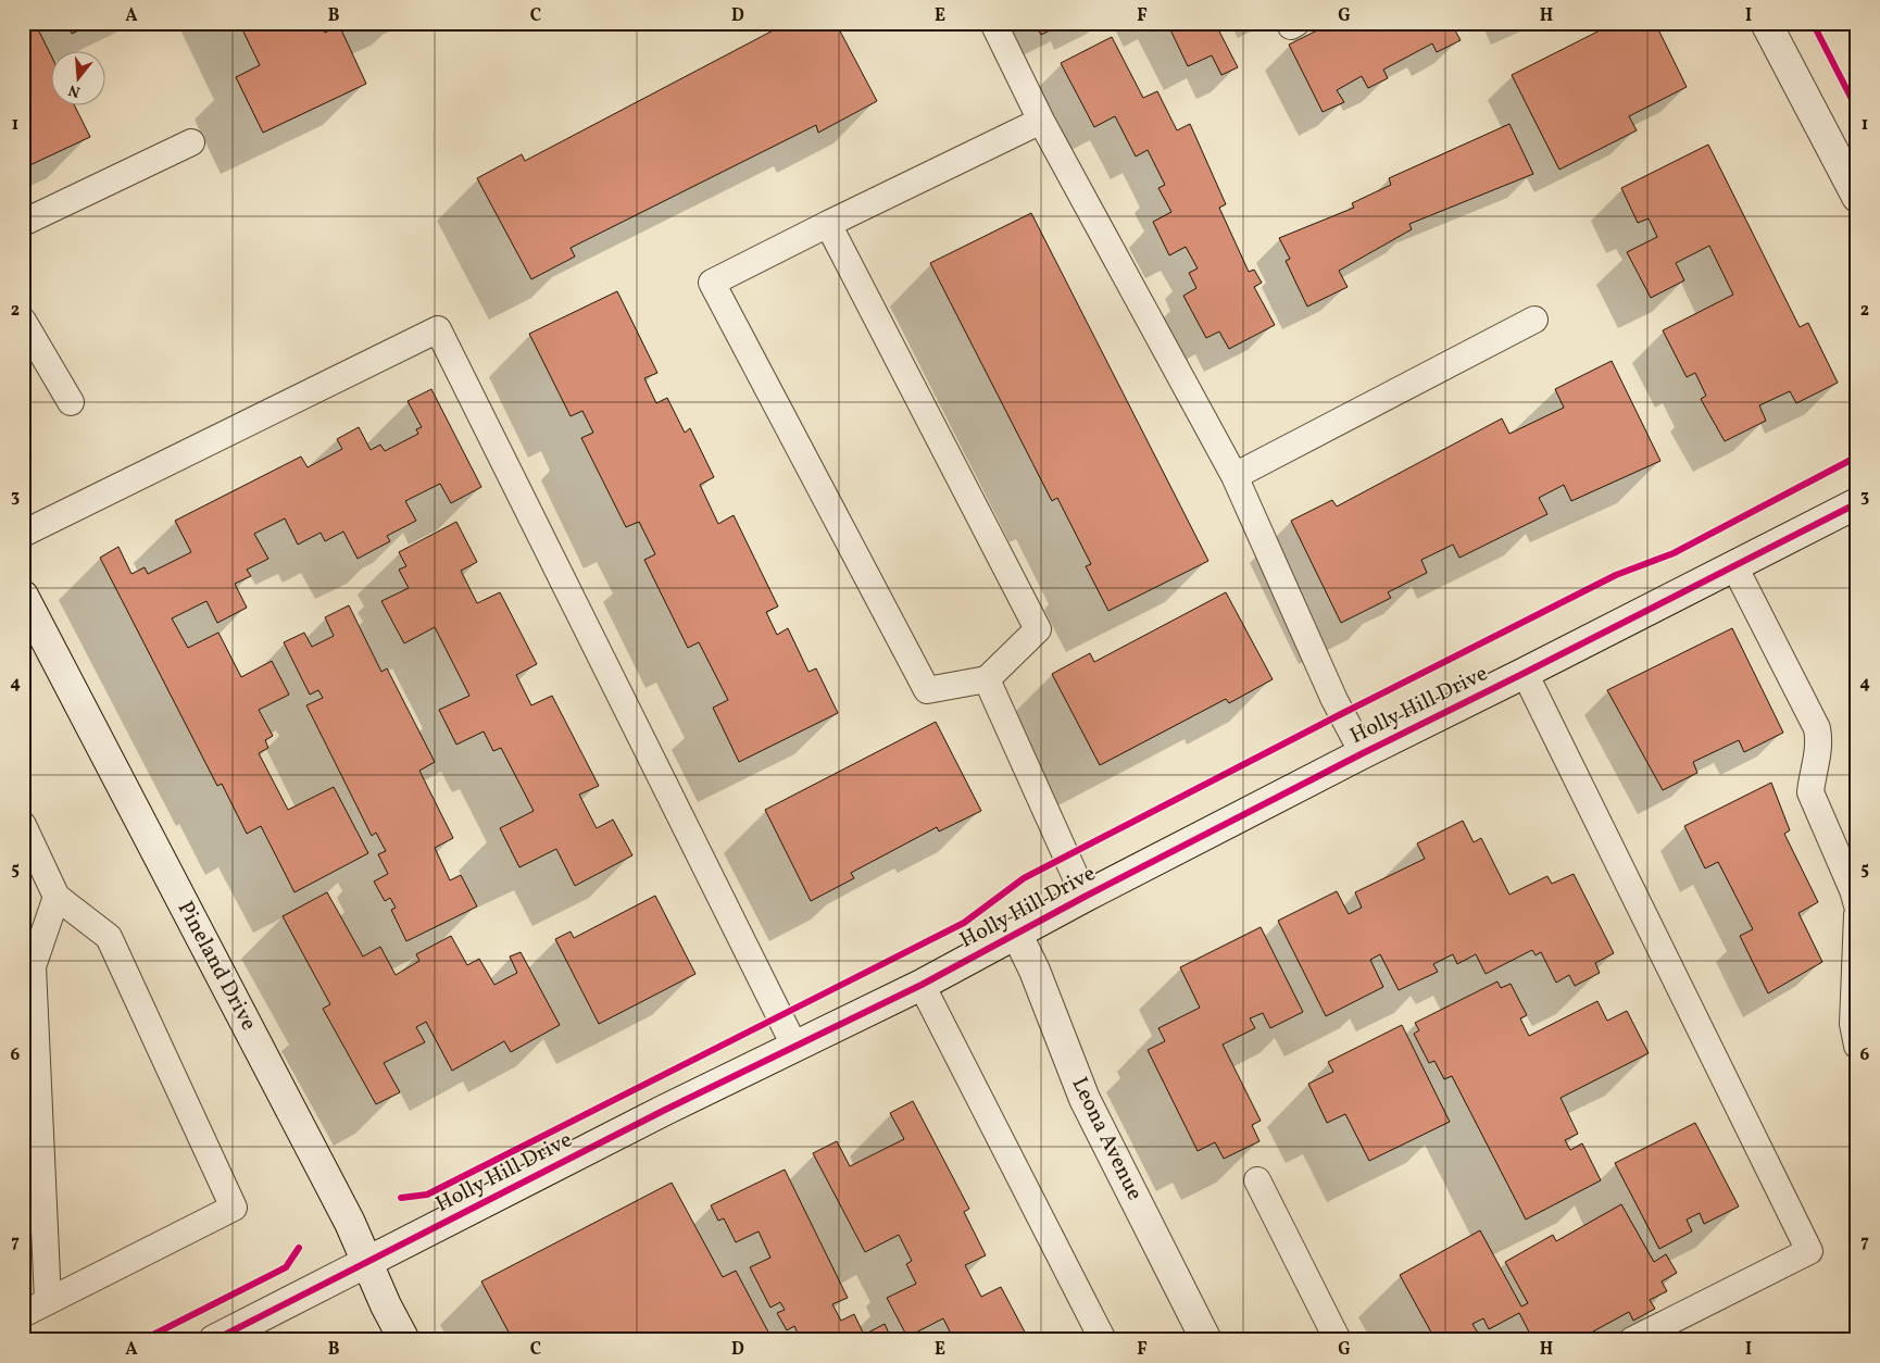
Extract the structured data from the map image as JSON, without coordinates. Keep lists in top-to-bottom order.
{
  "streets": {
    "street": ["Holly Hill Drive", "Pineland Drive", "Leona Avenue"]
  },
  "crossings": [
    ["Holly Hill Drive", "Pineland Drive"],
    ["Holly Hill Drive", "Leona Avenue"]
  ],
  "north": "bottom",
  "grid": {
    "columns": [
      "A",
      "B",
      "C",
      "D",
      "E",
      "F",
      "G",
      "H",
      "I"
    ],
    "rows": [
      "1",
      "2",
      "3",
      "4",
      "5",
      "6",
      "7"
    ]
  }
}
